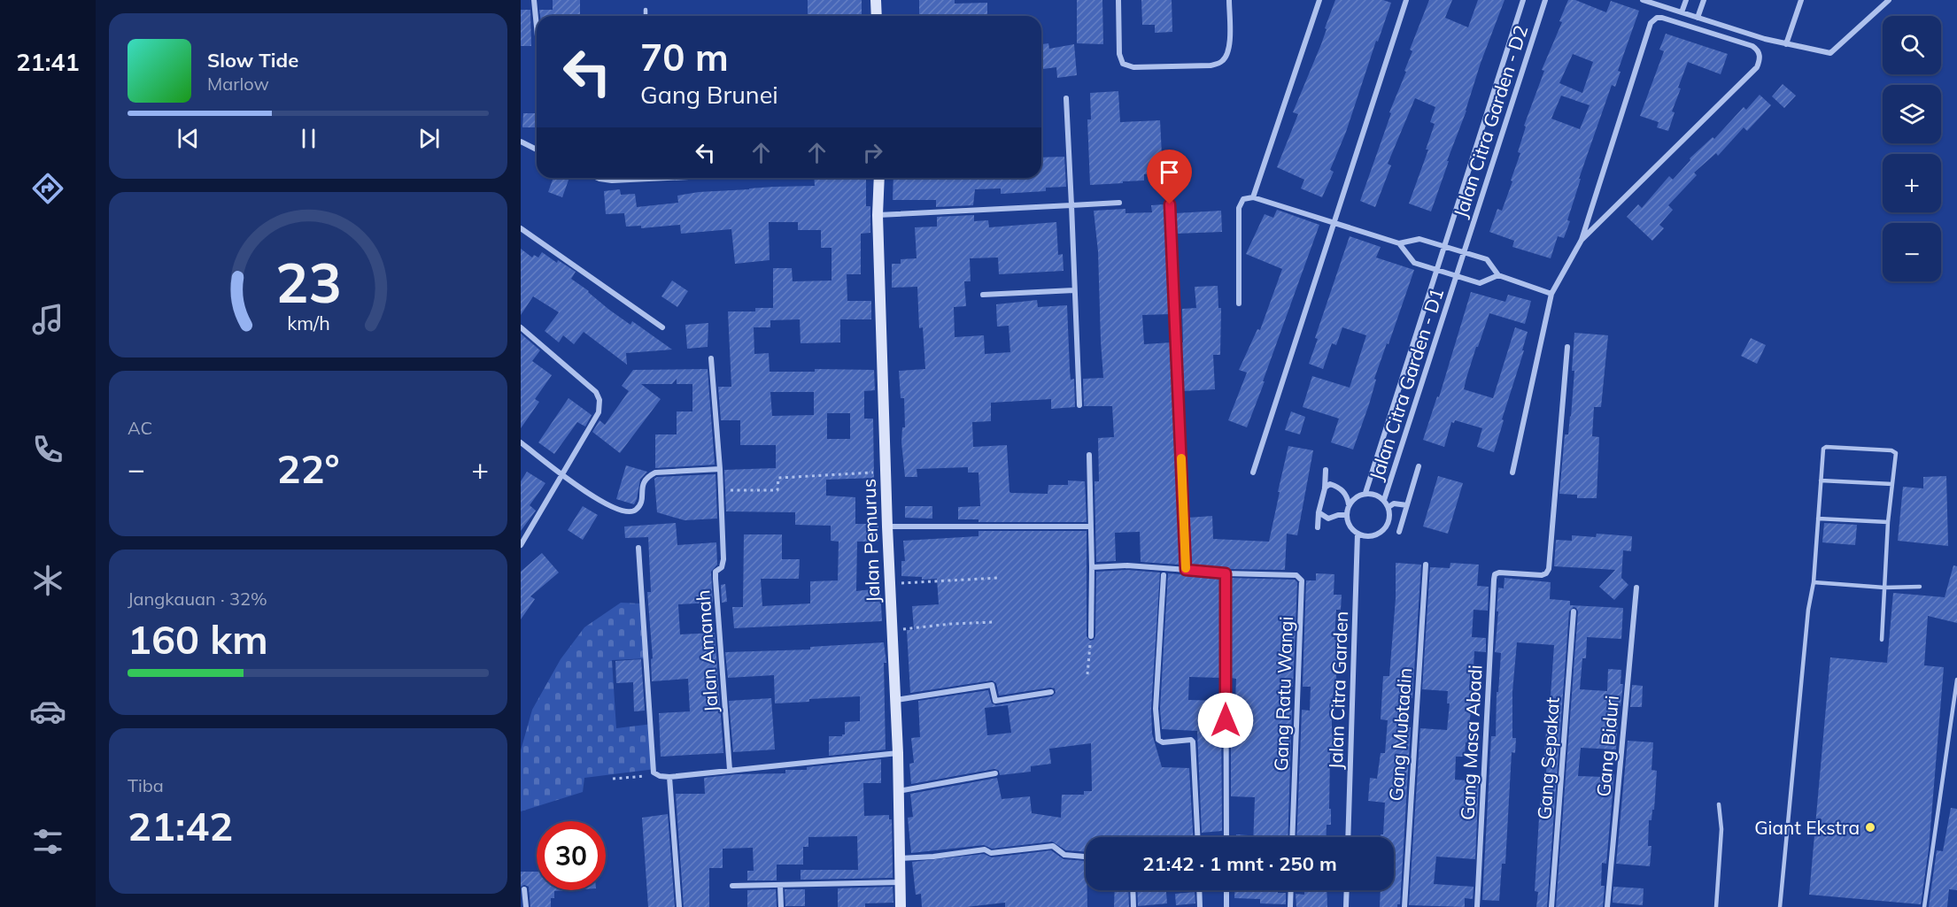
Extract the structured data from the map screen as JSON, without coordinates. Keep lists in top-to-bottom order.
{
  "streets": {
    "street": [
      "Jalan Citra Garden - D2",
      "Jalan Citra Garden - D1",
      "Jalan Pemurus",
      "Jalan Amanah",
      "Jalan Citra Garden",
      "Gang Ratu Wangi",
      "Gang Mubtadin",
      "Gang Masa Abadi",
      "Gang Biduri",
      "Gang Sepakat"
    ]
  },
  "crossings": [
    ["Jalan Citra Garden - D2", "Jalan Citra Garden - D1"],
    ["Jalan Citra Garden - D1", "Jalan Citra Garden"]
  ],
  "places": ["Giant Ekstra"],
  "page": {
    "tabs": "21:41",
    "map_buttons": ["+", "−"],
    "turn": ["70 m", "Gang Brunei"],
    "song": ["Slow Tide", "Marlow"],
    "tile": [
      "AC",
      ["Jangkauan · 32%", "160 km"],
      ["Tiba", "21:42"]
    ],
    "heat": ["−", "22°", "+"],
    "limit": "30",
    "trip": "21:42 · 1 mnt · 250 m",
    "gauge": ["23", "km/h"]
  }
}
